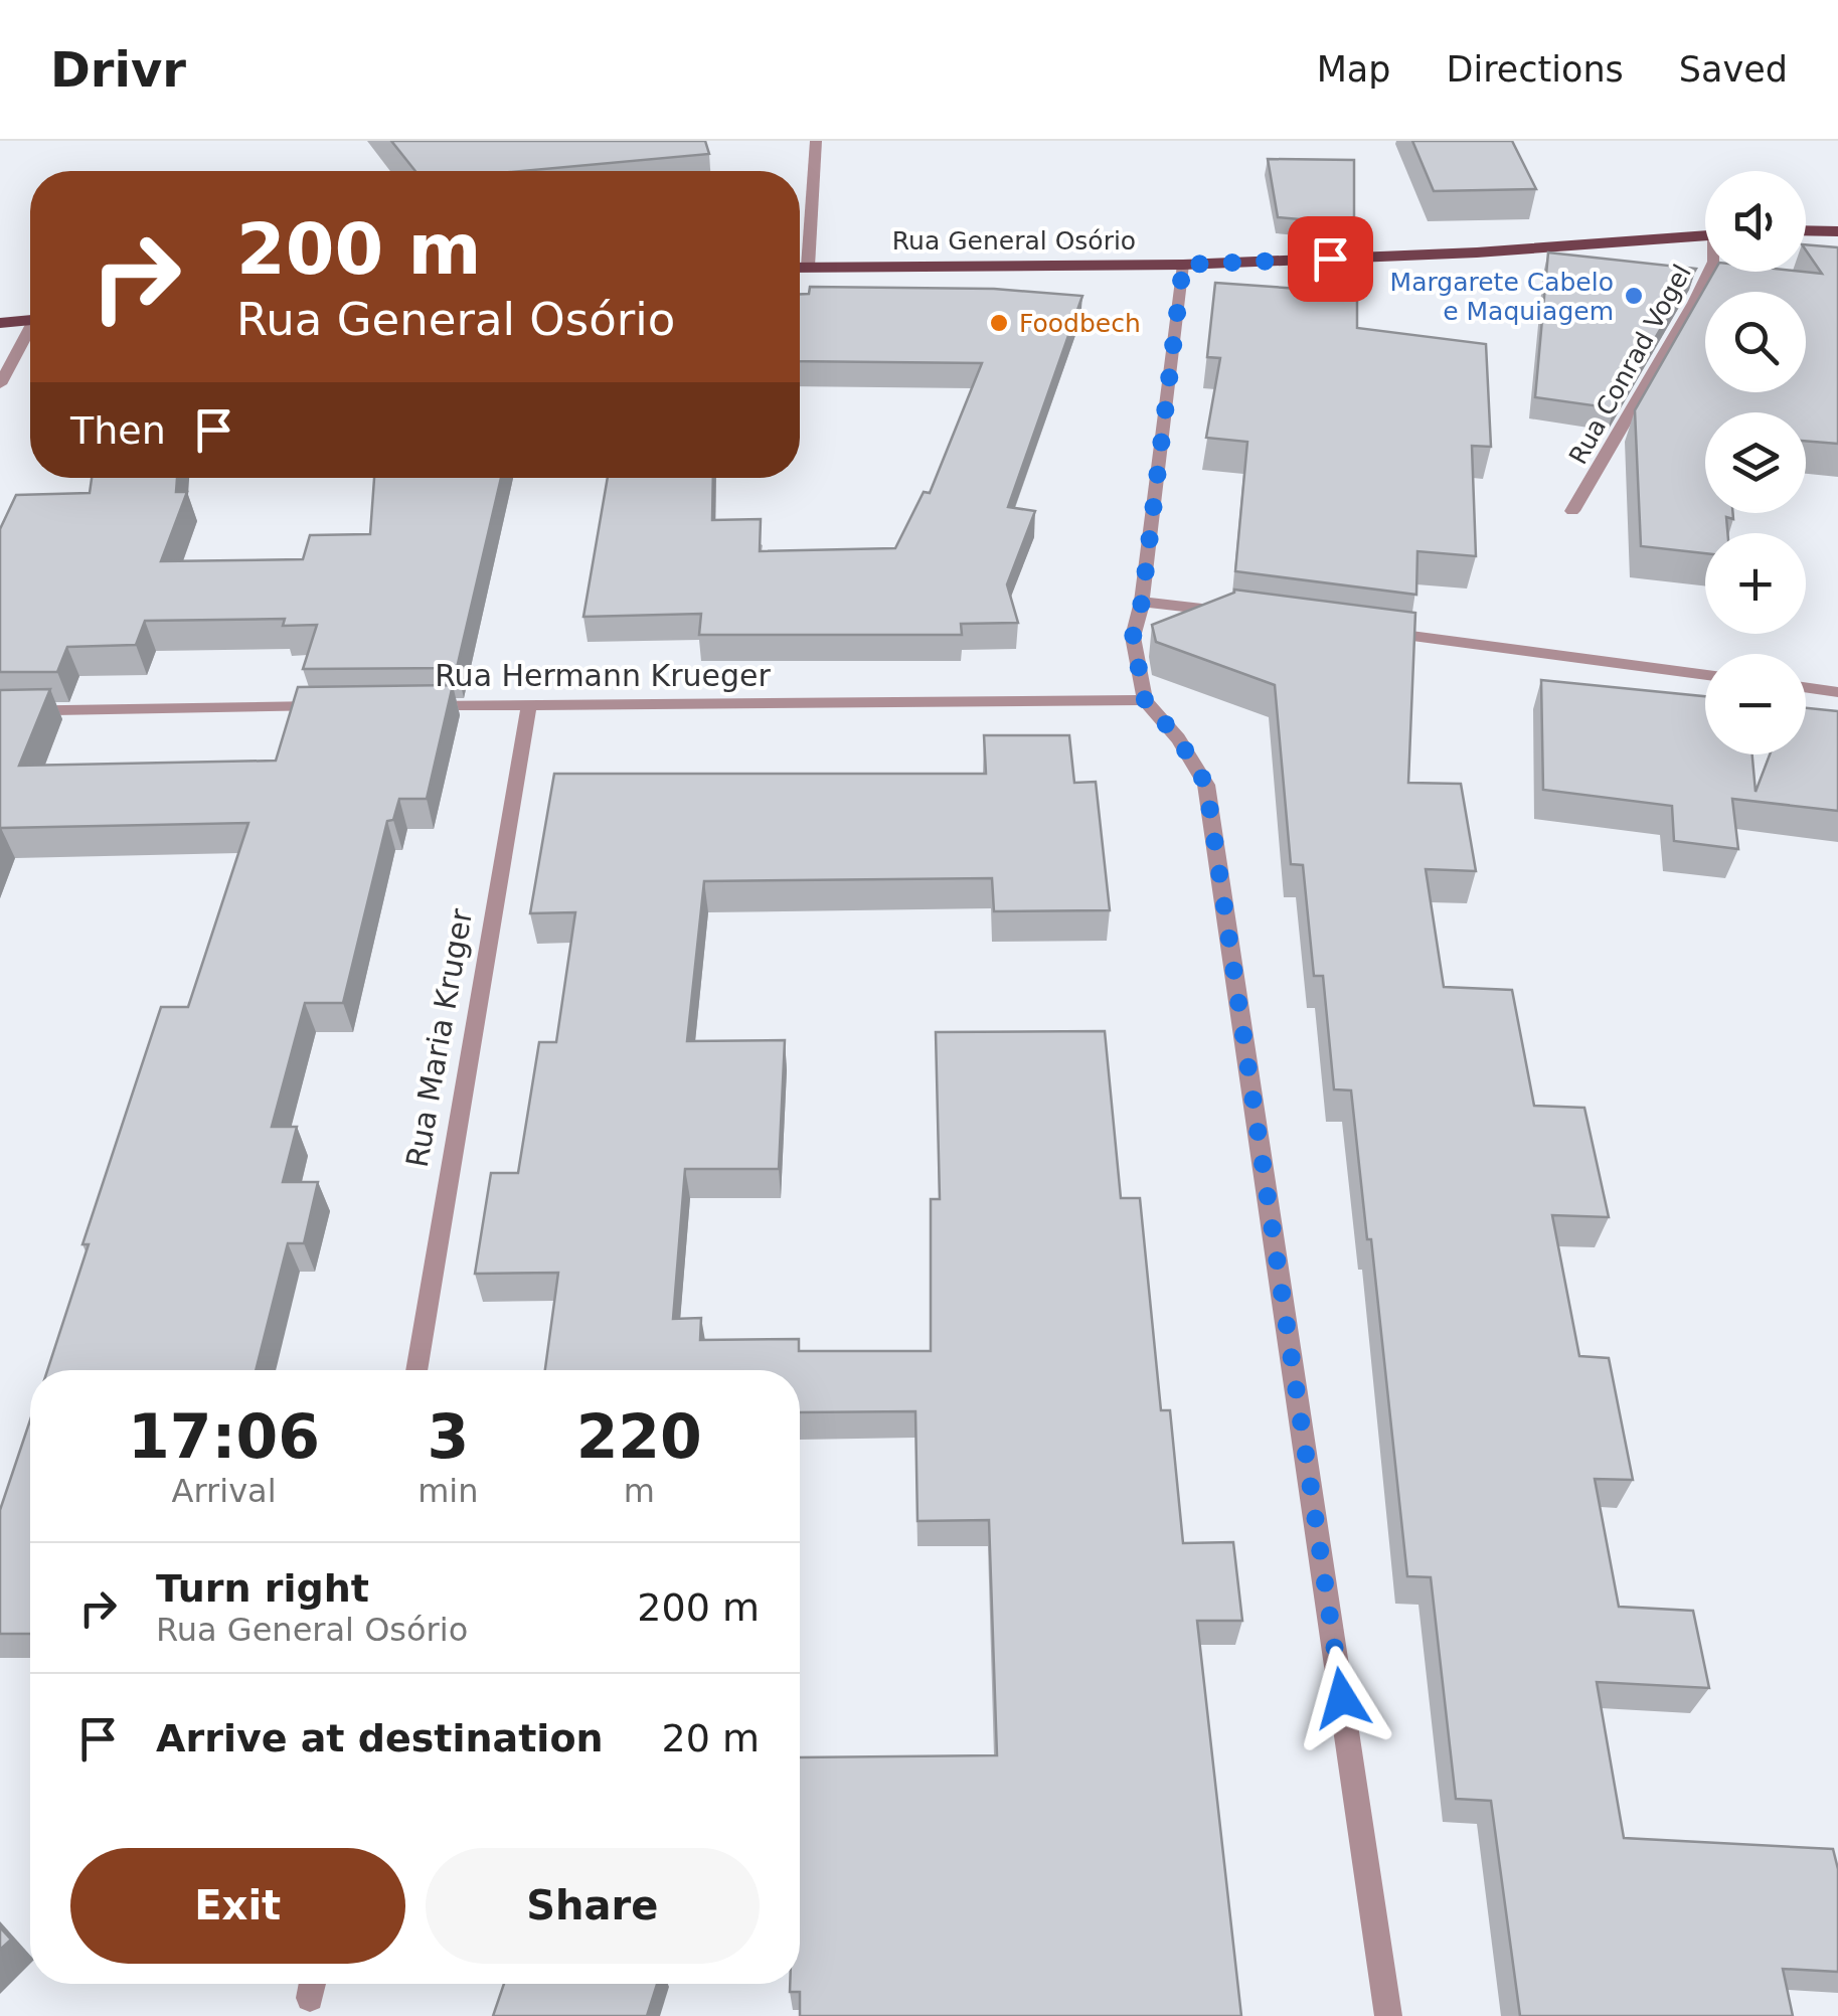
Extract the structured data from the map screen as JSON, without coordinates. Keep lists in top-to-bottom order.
{
  "streets": {
    "main road": ["Rua General Osório"],
    "street": ["Rua Conrad Vogel", "Rua Hermann Krueger", "Rua Maria Kruger"]
  },
  "crossings": [
    ["Rua Hermann Krueger", "Rua Maria Kruger"]
  ],
  "places": ["Margarete Cabelo e Maquiagem", "Foodbech"],
  "page": {
    "header": "Drivr",
    "nav": ["Map", "Directions", "Saved"],
    "map_buttons": ["+", "−"],
    "turn": ["200 m", "Rua General Osório"],
    "then": "Then",
    "eta": [
      "17:06",
      "Arrival",
      "3",
      "min",
      "220",
      "m"
    ],
    "list": [
      {
        "name": "Turn right",
        "note": "Rua General Osório",
        "value": "200 m"
      },
      {
        "name": "Arrive at destination",
        "value": "20 m"
      }
    ],
    "buttons": ["Exit", "Share"]
  }
}
